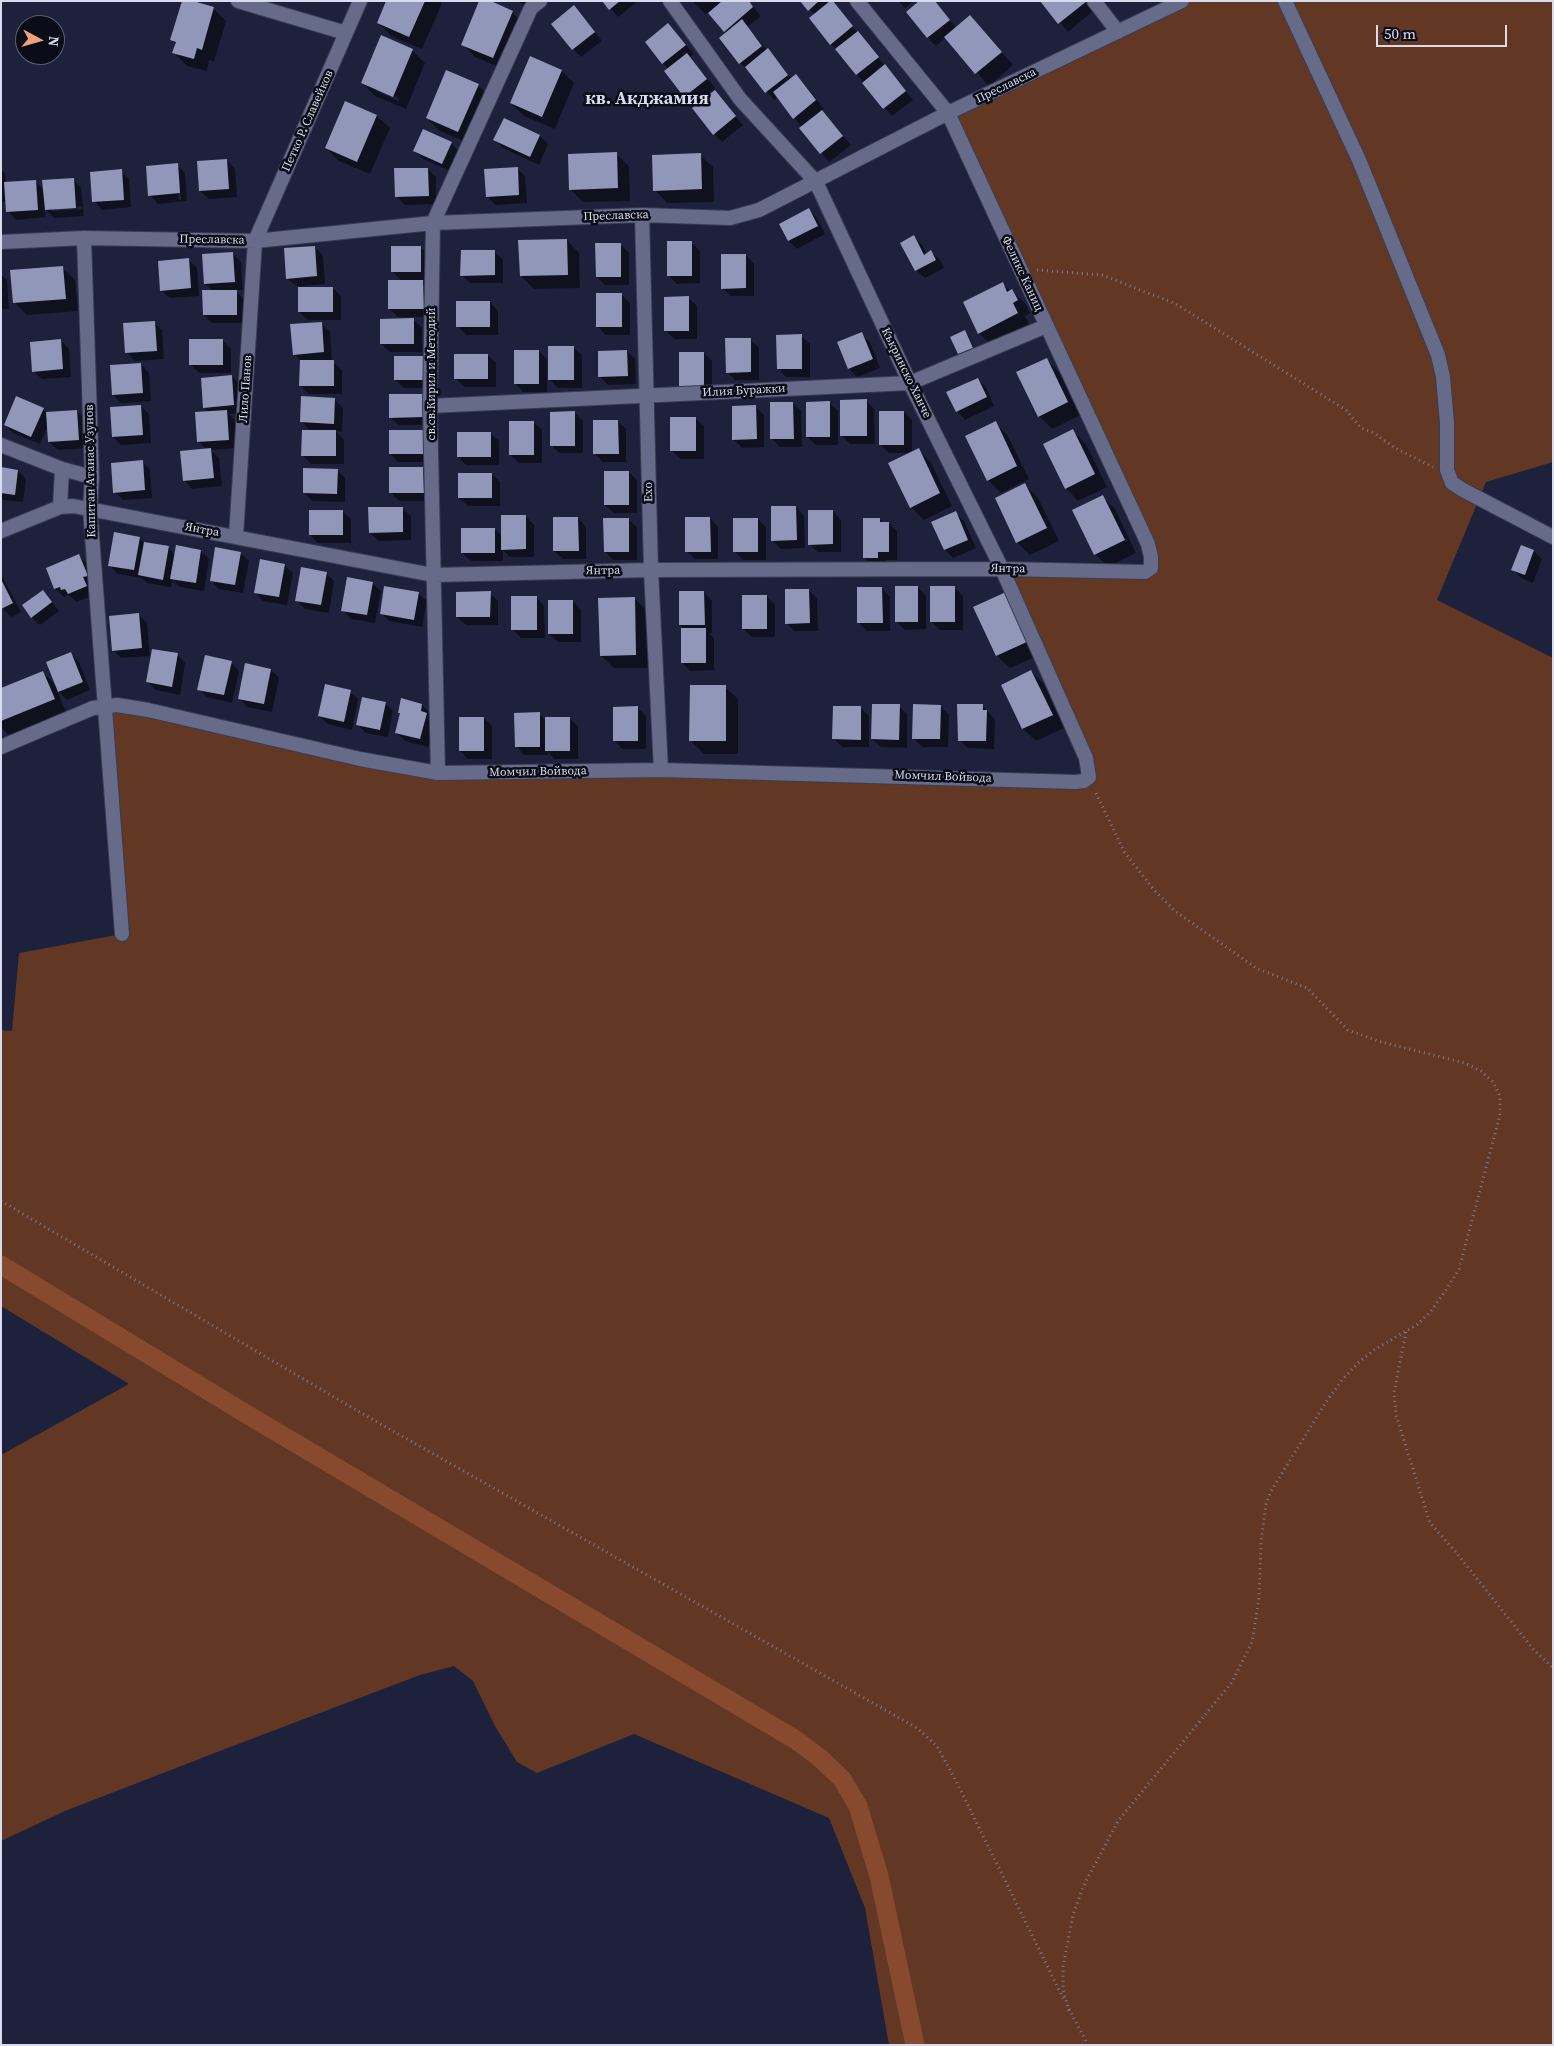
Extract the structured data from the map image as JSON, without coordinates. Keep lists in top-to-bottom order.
{
  "streets": {
    "street": [
      "Преславска",
      "Петко Р. Славейков",
      "Феликс Каниц",
      "Къкринско Ханче",
      "св.св.Кирил и Методий",
      "Лило Панов",
      "Илия Буражки",
      "Капитан Атанас Узунов",
      "Ехо",
      "Янтра",
      "Момчил Войвода"
    ]
  },
  "crossings": [
    ["Преславска", "Петко Р. Славейков"],
    ["Преславска", "Феликс Каниц"],
    ["Преславска", "Къкринско Ханче"],
    ["Преславска", "св.св.Кирил и Методий"],
    ["Преславска", "Лило Панов"],
    ["Преславска", "Капитан Атанас Узунов"],
    ["Преславска", "Ехо"],
    ["Петко Р. Славейков", "Лило Панов"],
    ["Феликс Каниц", "Илия Буражки"],
    ["Феликс Каниц", "Янтра"],
    ["Къкринско Ханче", "Илия Буражки"],
    ["Къкринско Ханче", "Янтра"],
    ["Къкринско Ханче", "Момчил Войвода"],
    ["св.св.Кирил и Методий", "Илия Буражки"],
    ["св.св.Кирил и Методий", "Янтра"],
    ["св.св.Кирил и Методий", "Момчил Войвода"],
    ["Лило Панов", "Янтра"],
    ["Илия Буражки", "Ехо"],
    ["Капитан Атанас Узунов", "Янтра"],
    ["Капитан Атанас Узунов", "Момчил Войвода"],
    ["Ехо", "Янтра"],
    ["Ехо", "Момчил Войвода"]
  ],
  "districts": ["кв. Акджамия"],
  "scale_bar": "50 m",
  "north": "right"
}
